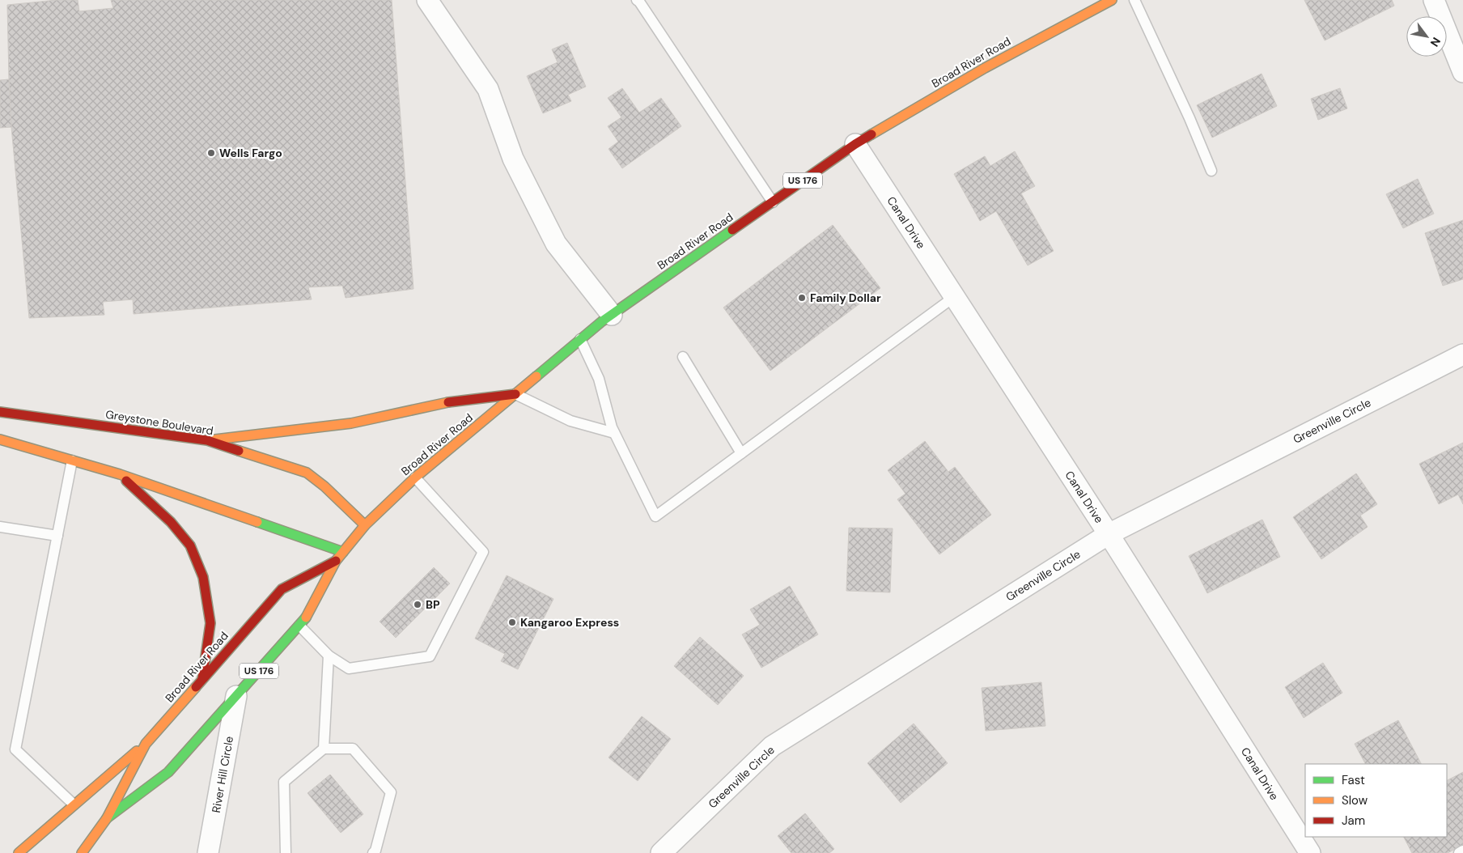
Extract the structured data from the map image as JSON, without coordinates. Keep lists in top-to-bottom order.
{
  "streets": {
    "main road": ["Broad River Road", "US 176", "Greystone Boulevard"],
    "street": ["Canal Drive", "Greenville Circle", "River Hill Circle"]
  },
  "crossings": [
    ["Broad River Road", "Canal Drive"],
    ["Broad River Road", "Greystone Boulevard"],
    ["Broad River Road", "River Hill Circle"],
    ["Canal Drive", "Greenville Circle"]
  ],
  "places": [
    "Wells Fargo",
    "Family Dollar",
    "BP",
    "Kangaroo Express"
  ],
  "legend": ["Fast", "Slow", "Jam"],
  "north": "bottom right"
}
